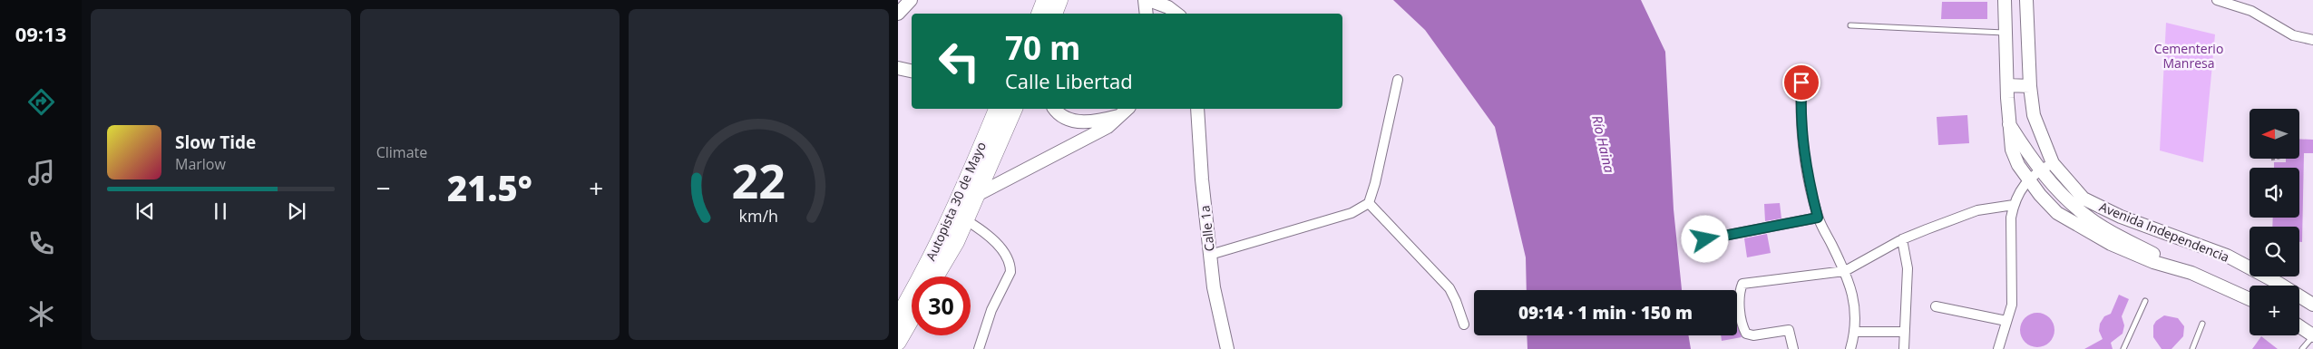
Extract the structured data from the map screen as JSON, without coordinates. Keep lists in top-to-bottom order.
{
  "streets": {
    "highway": ["Autopista 30 de Mayo"],
    "street": ["Calle 1a", "Avenida Independencia"]
  },
  "water": ["Río Haina"],
  "parks": ["Cementerio Manresa"],
  "north": "left",
  "page": {
    "tabs": "09:13",
    "tile": "Climate",
    "turn": ["70 m", "Calle Libertad"],
    "map_buttons": "+",
    "song": ["Slow Tide", "Marlow"],
    "heat": ["−", "21.5°", "+"],
    "limit": "30",
    "trip": "09:14 · 1 min · 150 m",
    "gauge": ["22", "km/h"]
  }
}
